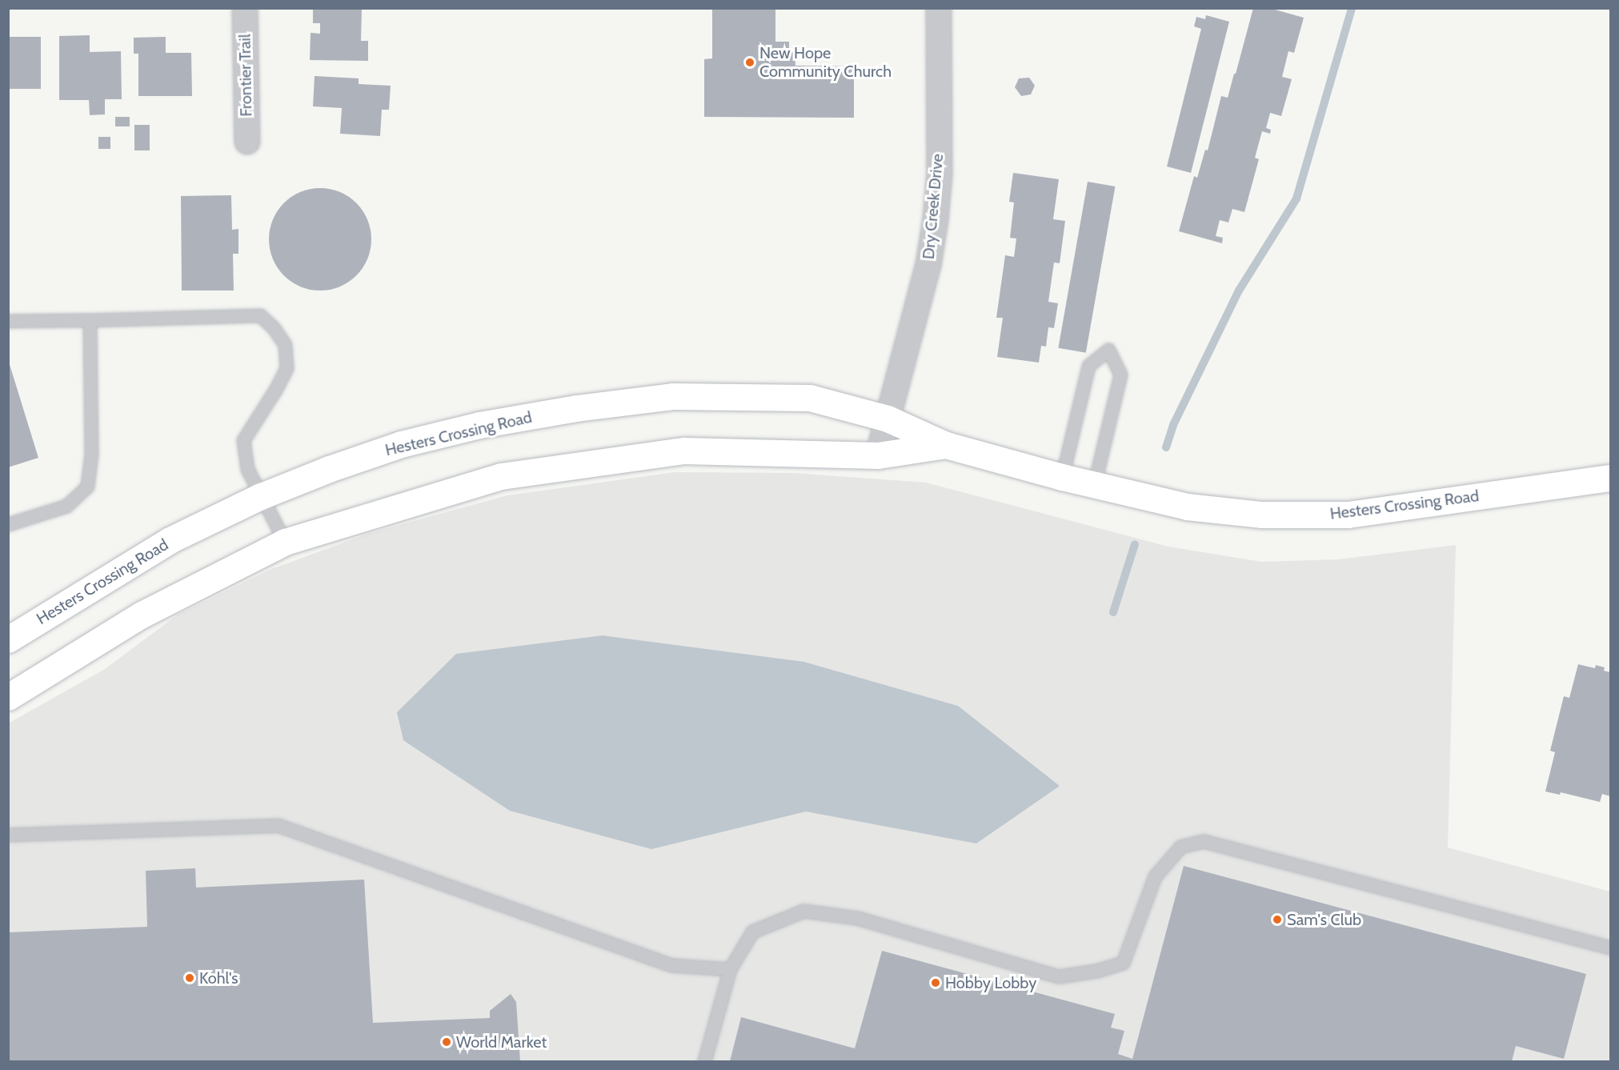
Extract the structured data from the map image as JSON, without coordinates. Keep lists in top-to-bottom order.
{
  "streets": {
    "street": ["Frontier Trail", "Dry Creek Drive", "Hesters Crossing Road"]
  },
  "crossings": [
    ["Dry Creek Drive", "Hesters Crossing Road"]
  ],
  "places": [
    "New Hope Community Church",
    "Sam's Club",
    "Kohl's",
    "Hobby Lobby",
    "World Market"
  ]
}
